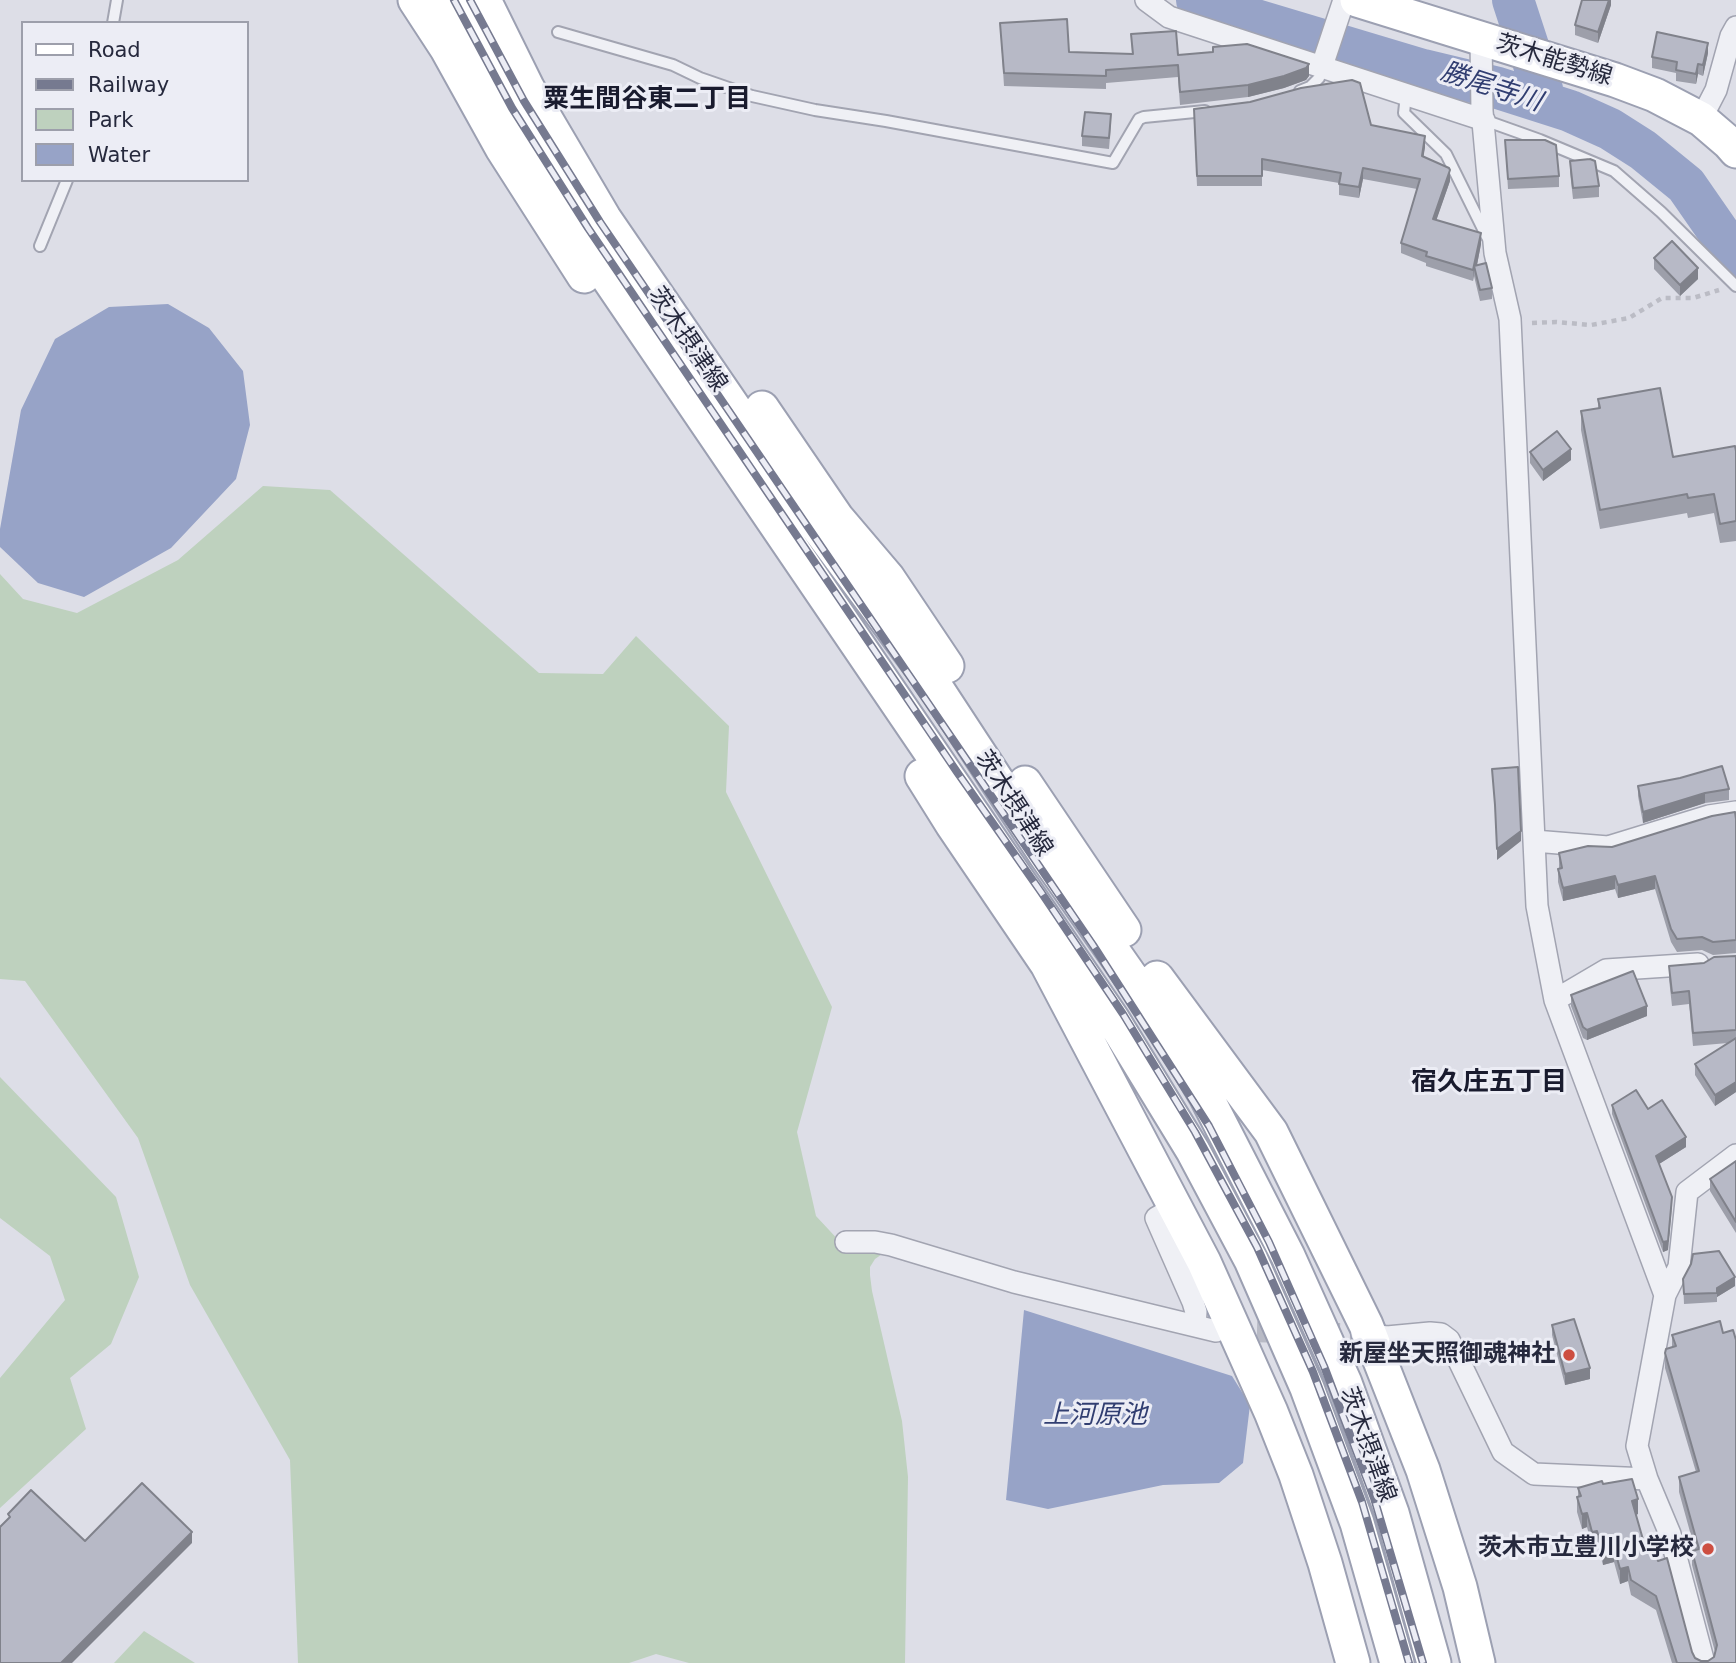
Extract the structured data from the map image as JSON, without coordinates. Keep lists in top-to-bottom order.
{
  "streets": {
    "main road": ["茨木能勢線", "茨木摂津線"]
  },
  "districts": ["粟生間谷東二丁目", "宿久庄五丁目"],
  "water": ["勝尾寺川", "上河原池"],
  "places": ["新屋坐天照御魂神社", "茨木市立豊川小学校"],
  "legend": [
    "Road",
    "Railway",
    "Park",
    "Water"
  ]
}
